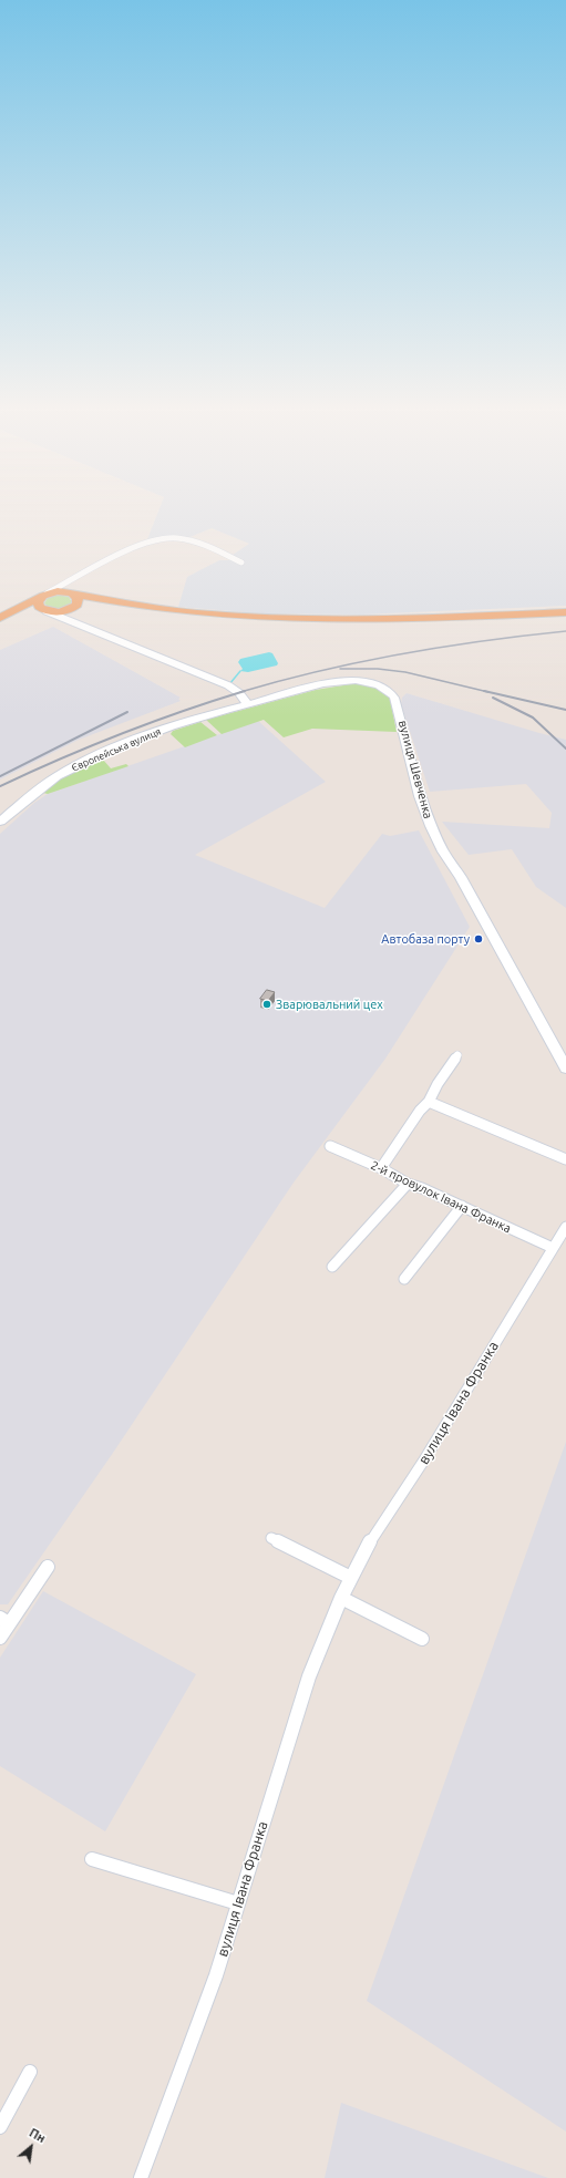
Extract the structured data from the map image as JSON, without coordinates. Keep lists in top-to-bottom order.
{
  "streets": {
    "main road": ["Європейська вулиця", "вулиця Шевченка"],
    "street": ["2-й провулок Івана Франка", "вулиця Івана Франка"]
  },
  "crossings": [
    ["Європейська вулиця", "вулиця Шевченка"],
    ["2-й провулок Івана Франка", "вулиця Івана Франка"]
  ],
  "places": ["Автобаза порту", "Зварювальний цех"],
  "north": "top right"
}
